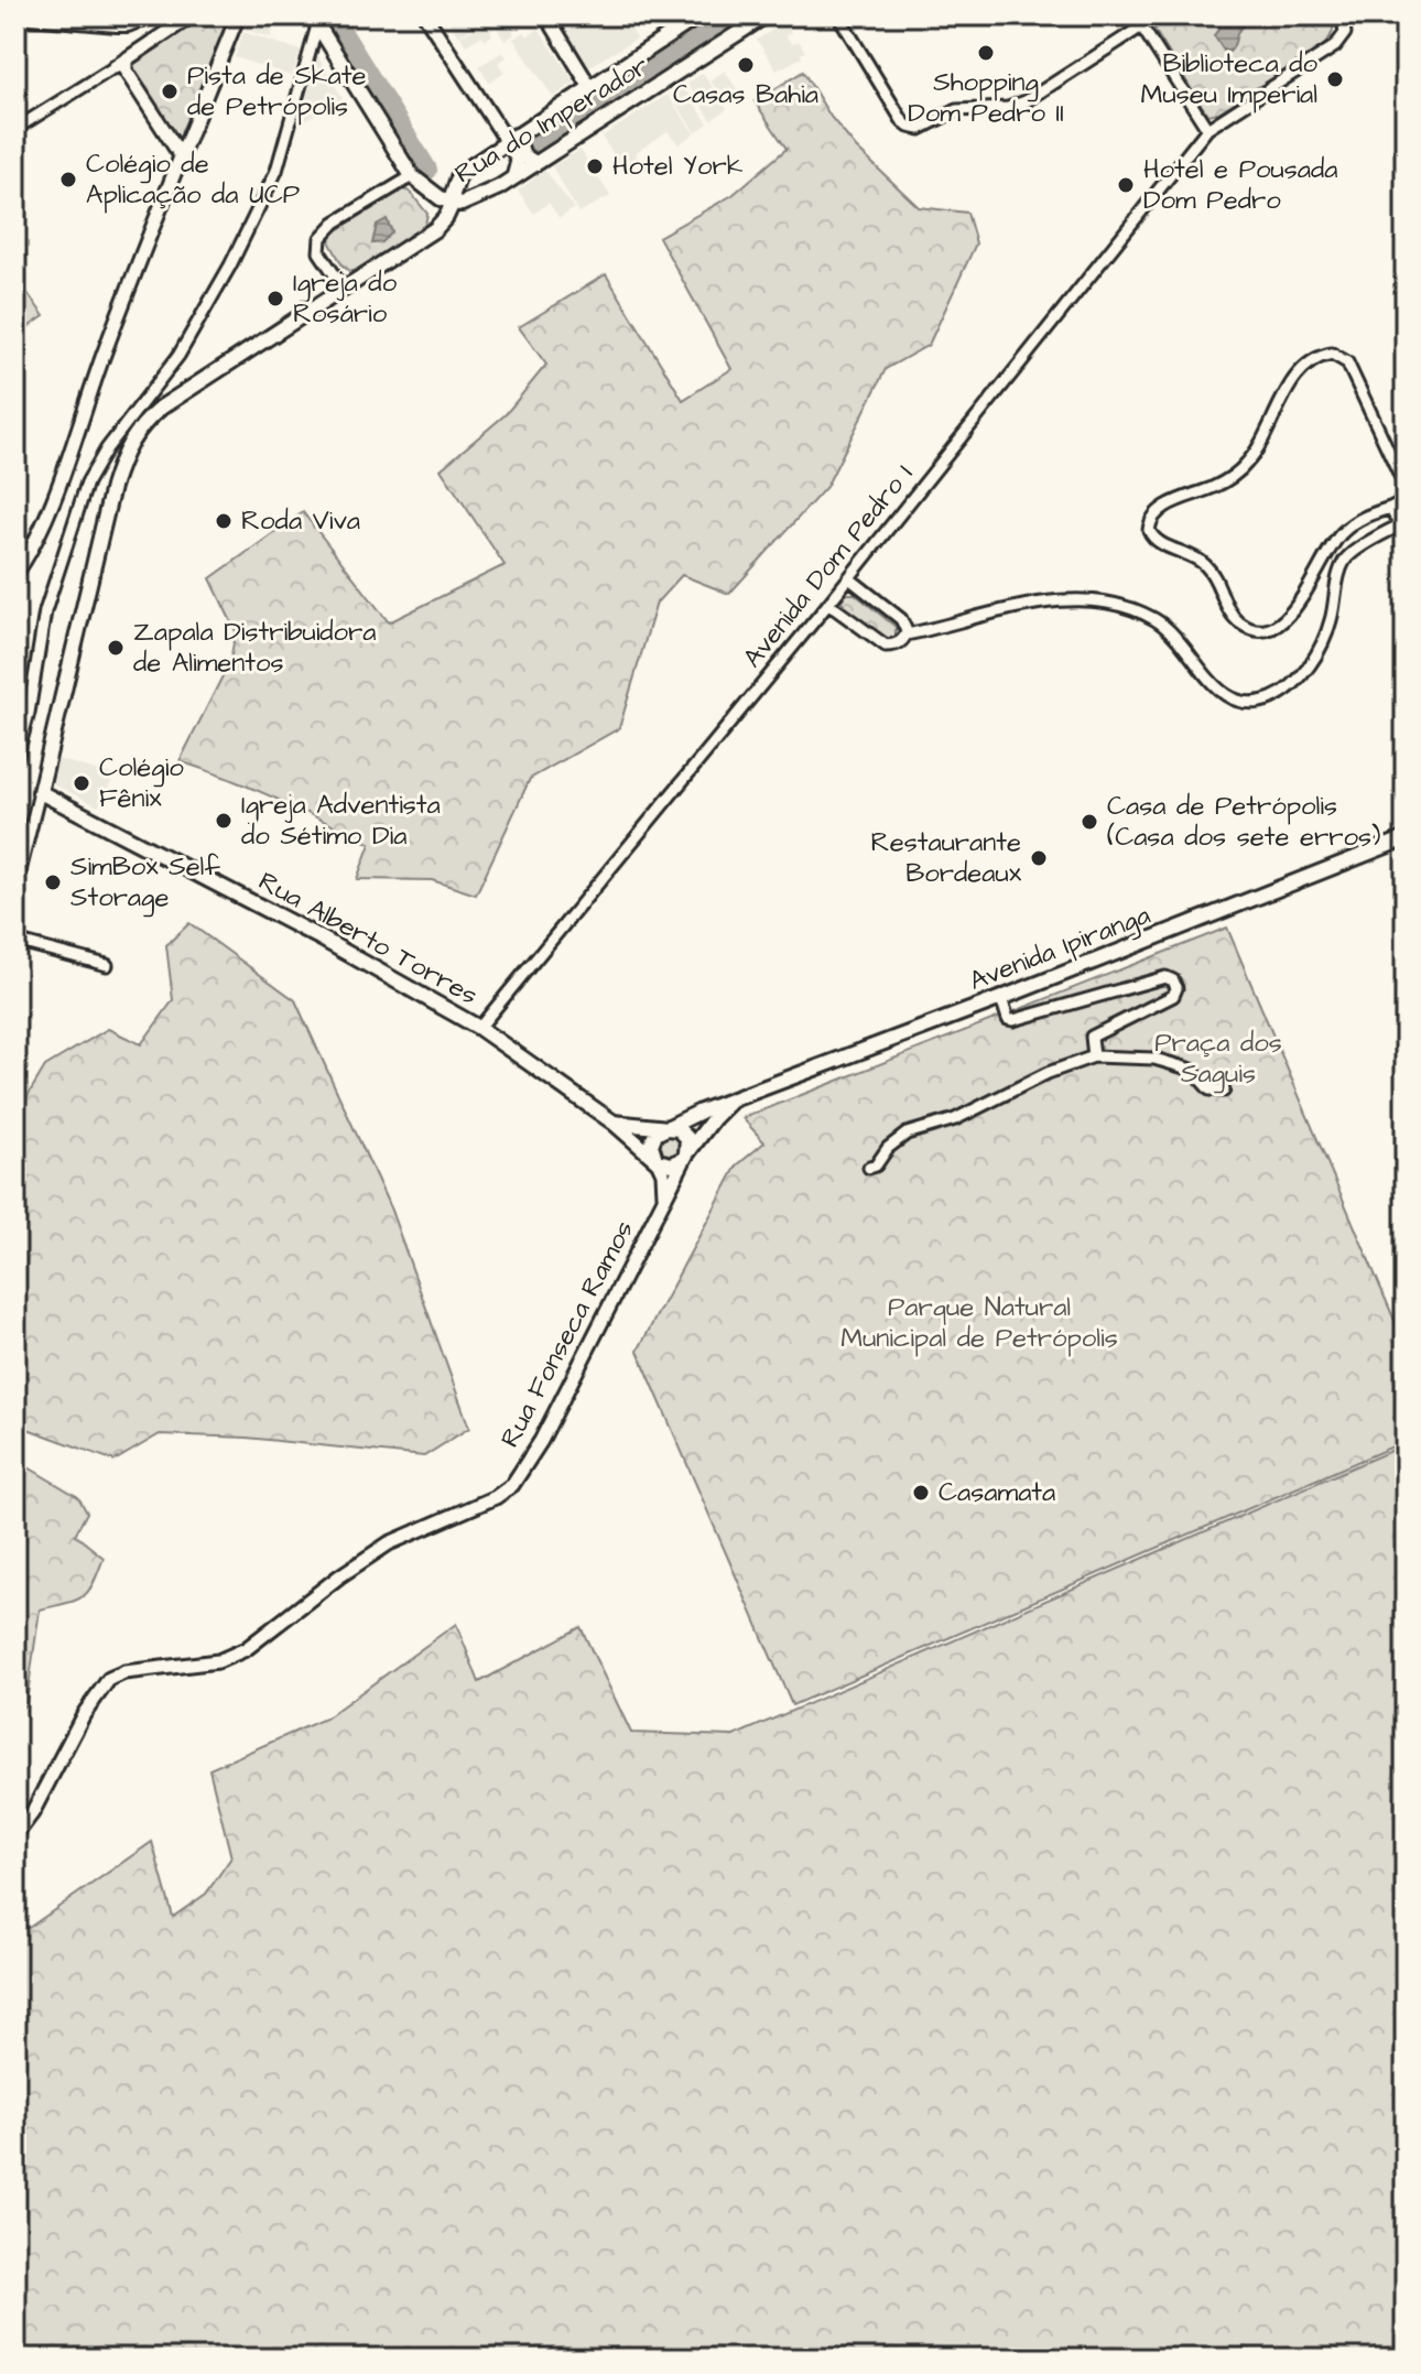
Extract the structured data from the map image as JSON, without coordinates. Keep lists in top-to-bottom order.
{
  "streets": {
    "main road": ["Rua do Imperador", "Rua Alberto Torres", "Avenida Ipiranga"],
    "street": ["Avenida Dom Pedro I", "Rua Fonseca Ramos"]
  },
  "crossings": [
    ["Avenida Dom Pedro I", "Rua Alberto Torres"],
    ["Rua Alberto Torres", "Avenida Ipiranga"],
    ["Rua Alberto Torres", "Rua Fonseca Ramos"],
    ["Avenida Ipiranga", "Rua Fonseca Ramos"]
  ],
  "parks": ["Praça dos Saguis", "Parque Natural Municipal de Petrópolis"],
  "places": [
    "Shopping Dom Pedro II",
    "Casas Bahia",
    "Biblioteca do Museu Imperial",
    "Pista de Skate de Petrópolis",
    "Hotel York",
    "Colégio de Aplicação da UCP",
    "Hotel e Pousada Dom Pedro",
    "Igreja do Rosário",
    "Roda Viva",
    "Zapala Distribuidora de Alimentos",
    "Colégio Fênix",
    "Igreja Adventista do Sétimo Dia",
    "Casa de Petrópolis (Casa dos sete erros)",
    "Restaurante Bordeaux",
    "SimBox Self Storage",
    "Casamata"
  ]
}
